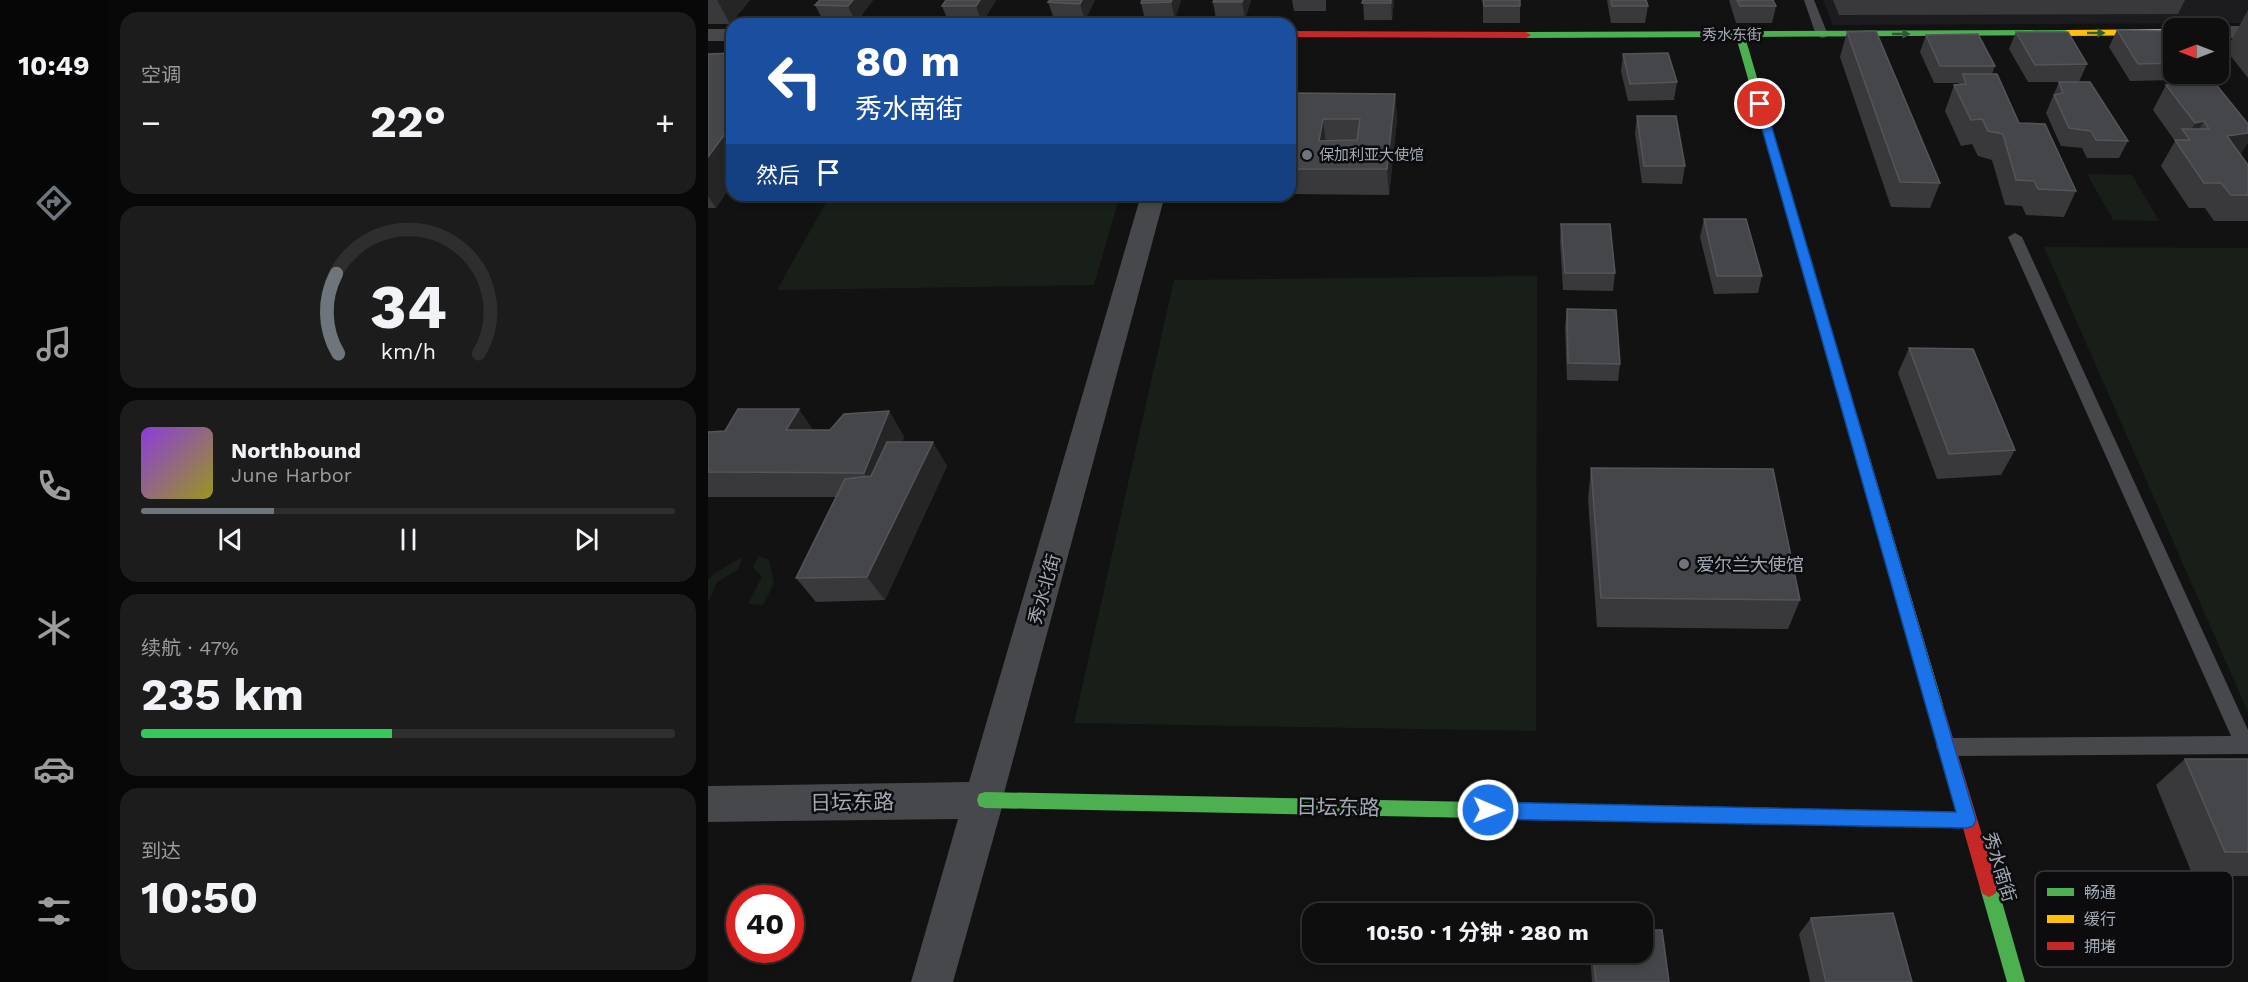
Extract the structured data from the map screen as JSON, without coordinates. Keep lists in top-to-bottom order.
{
  "streets": {
    "street": [
      "秀水东街",
      "秀水北街",
      "日坛东路",
      "秀水南街"
    ]
  },
  "crossings": [
    ["秀水东街", "秀水南街"],
    ["秀水北街", "日坛东路"],
    ["日坛东路", "秀水南街"]
  ],
  "one_way": ["秀水东街"],
  "places": ["保加利亚大使馆", "爱尔兰大使馆"],
  "legend": ["畅通", "缓行", "拥堵"],
  "north": "left",
  "page": {
    "tabs": "10:49",
    "tile": [
      "空调",
      ["续航 · 47%", "235 km"],
      ["到达", "10:50"]
    ],
    "turn": ["80 m", "秀水南街"],
    "heat": ["−", "22°", "+"],
    "then": "然后",
    "song": ["Northbound", "June Harbor"],
    "limit": "40",
    "trip": "10:50 · 1 分钟 · 280 m",
    "gauge": ["34", "km/h"]
  }
}
